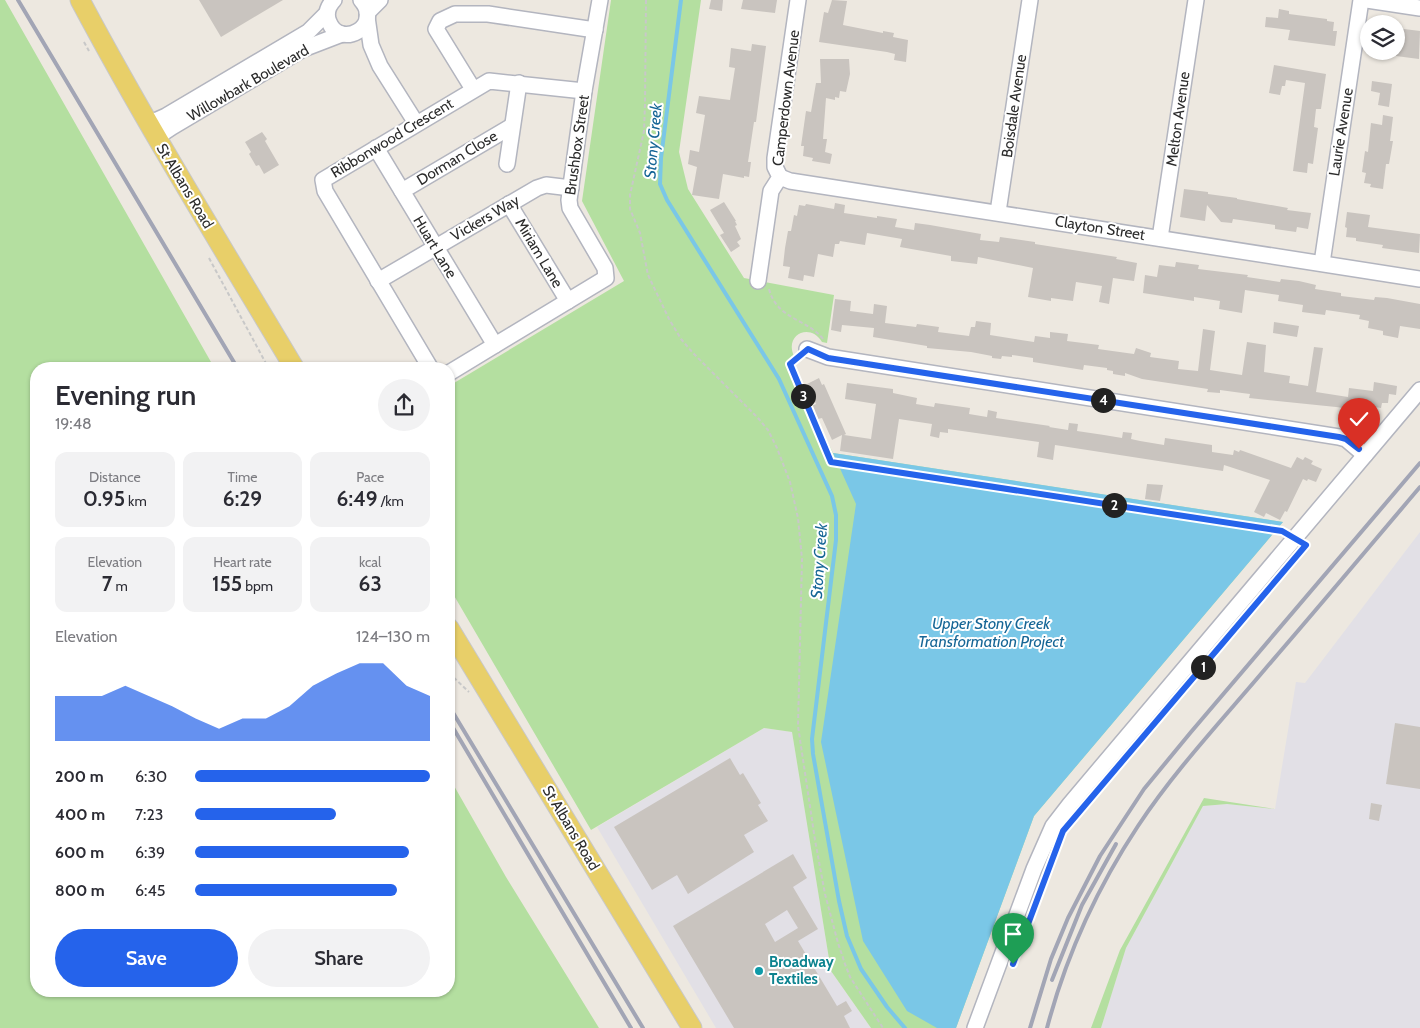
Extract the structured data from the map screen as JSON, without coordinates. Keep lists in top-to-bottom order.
{
  "streets": {
    "main road": ["St Albans Road"],
    "street": [
      "Willowbark Boulevard",
      "Camperdown Avenue",
      "Boisdale Avenue",
      "Melton Avenue",
      "Laurie Avenue",
      "Ribbonwood Crescent",
      "Brushbox Street",
      "Dorman Close",
      "Vickers Way",
      "Clayton Street",
      "Huart Lane",
      "Miriam Lane"
    ]
  },
  "crossings": [
    ["Willowbark Boulevard", "St Albans Road"],
    ["Camperdown Avenue", "Clayton Street"],
    ["Boisdale Avenue", "Clayton Street"],
    ["Melton Avenue", "Clayton Street"],
    ["Laurie Avenue", "Clayton Street"],
    ["Ribbonwood Crescent", "Brushbox Street"],
    ["Ribbonwood Crescent", "Dorman Close"],
    ["Ribbonwood Crescent", "Vickers Way"],
    ["Ribbonwood Crescent", "Huart Lane"],
    ["Brushbox Street", "Vickers Way"],
    ["Brushbox Street", "Huart Lane"],
    ["Brushbox Street", "Miriam Lane"],
    ["Dorman Close", "Huart Lane"],
    ["Vickers Way", "Huart Lane"],
    ["Vickers Way", "Miriam Lane"]
  ],
  "water": ["Stony Creek", "Upper Stony Creek Transformation Project"],
  "places": ["Broadway Textiles"],
  "page": {
    "heading": ["Evening run", "19:48"],
    "pins": [
      "3",
      "4",
      "2",
      "1"
    ],
    "stats": [
      ["Distance", "0.95 km"],
      ["Time", "6:29"],
      ["Pace", "6:49 /km"],
      ["Elevation", "7 m"],
      ["Heart rate", "155 bpm"],
      ["kcal", "63"]
    ],
    "chart": ["Elevation", "124–130 m"],
    "list": [
      {
        "name": "200 m",
        "note": "6:30"
      },
      {
        "name": "400 m",
        "note": "7:23"
      },
      {
        "name": "600 m",
        "note": "6:39"
      },
      {
        "name": "800 m",
        "note": "6:45"
      }
    ],
    "buttons": ["Save", "Share"]
  }
}
